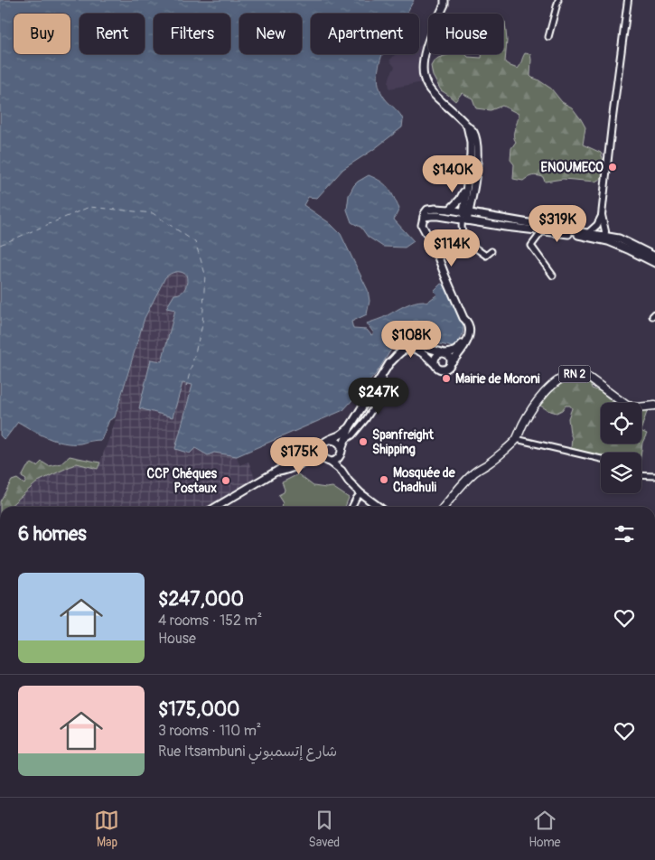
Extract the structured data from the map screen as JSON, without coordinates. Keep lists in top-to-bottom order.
{
  "streets": {
    "main road": ["RN 2"]
  },
  "places": [
    "ENOUMECO",
    "Mairie de Moroni",
    "Spanfreight Shipping",
    "Mosquée de Chadhuli",
    "CCP Chéques Postaux"
  ],
  "page": {
    "chip": [
      "Buy",
      "Rent",
      "Filters",
      "New",
      "Apartment",
      "House"
    ],
    "price": [
      "$140K",
      "$319K",
      "$114K",
      "$108K",
      "$247K",
      "$175K"
    ],
    "heading": "6 homes",
    "list": [
      {
        "name": "$247,000",
        "note": "4 rooms · 152 m² · House"
      },
      {
        "name": "$175,000",
        "note": "3 rooms · 110 m² · Rue Itsambuni شارع إتسمبوني"
      }
    ],
    "tabs": ["Map", "Saved", "Home"]
  }
}
